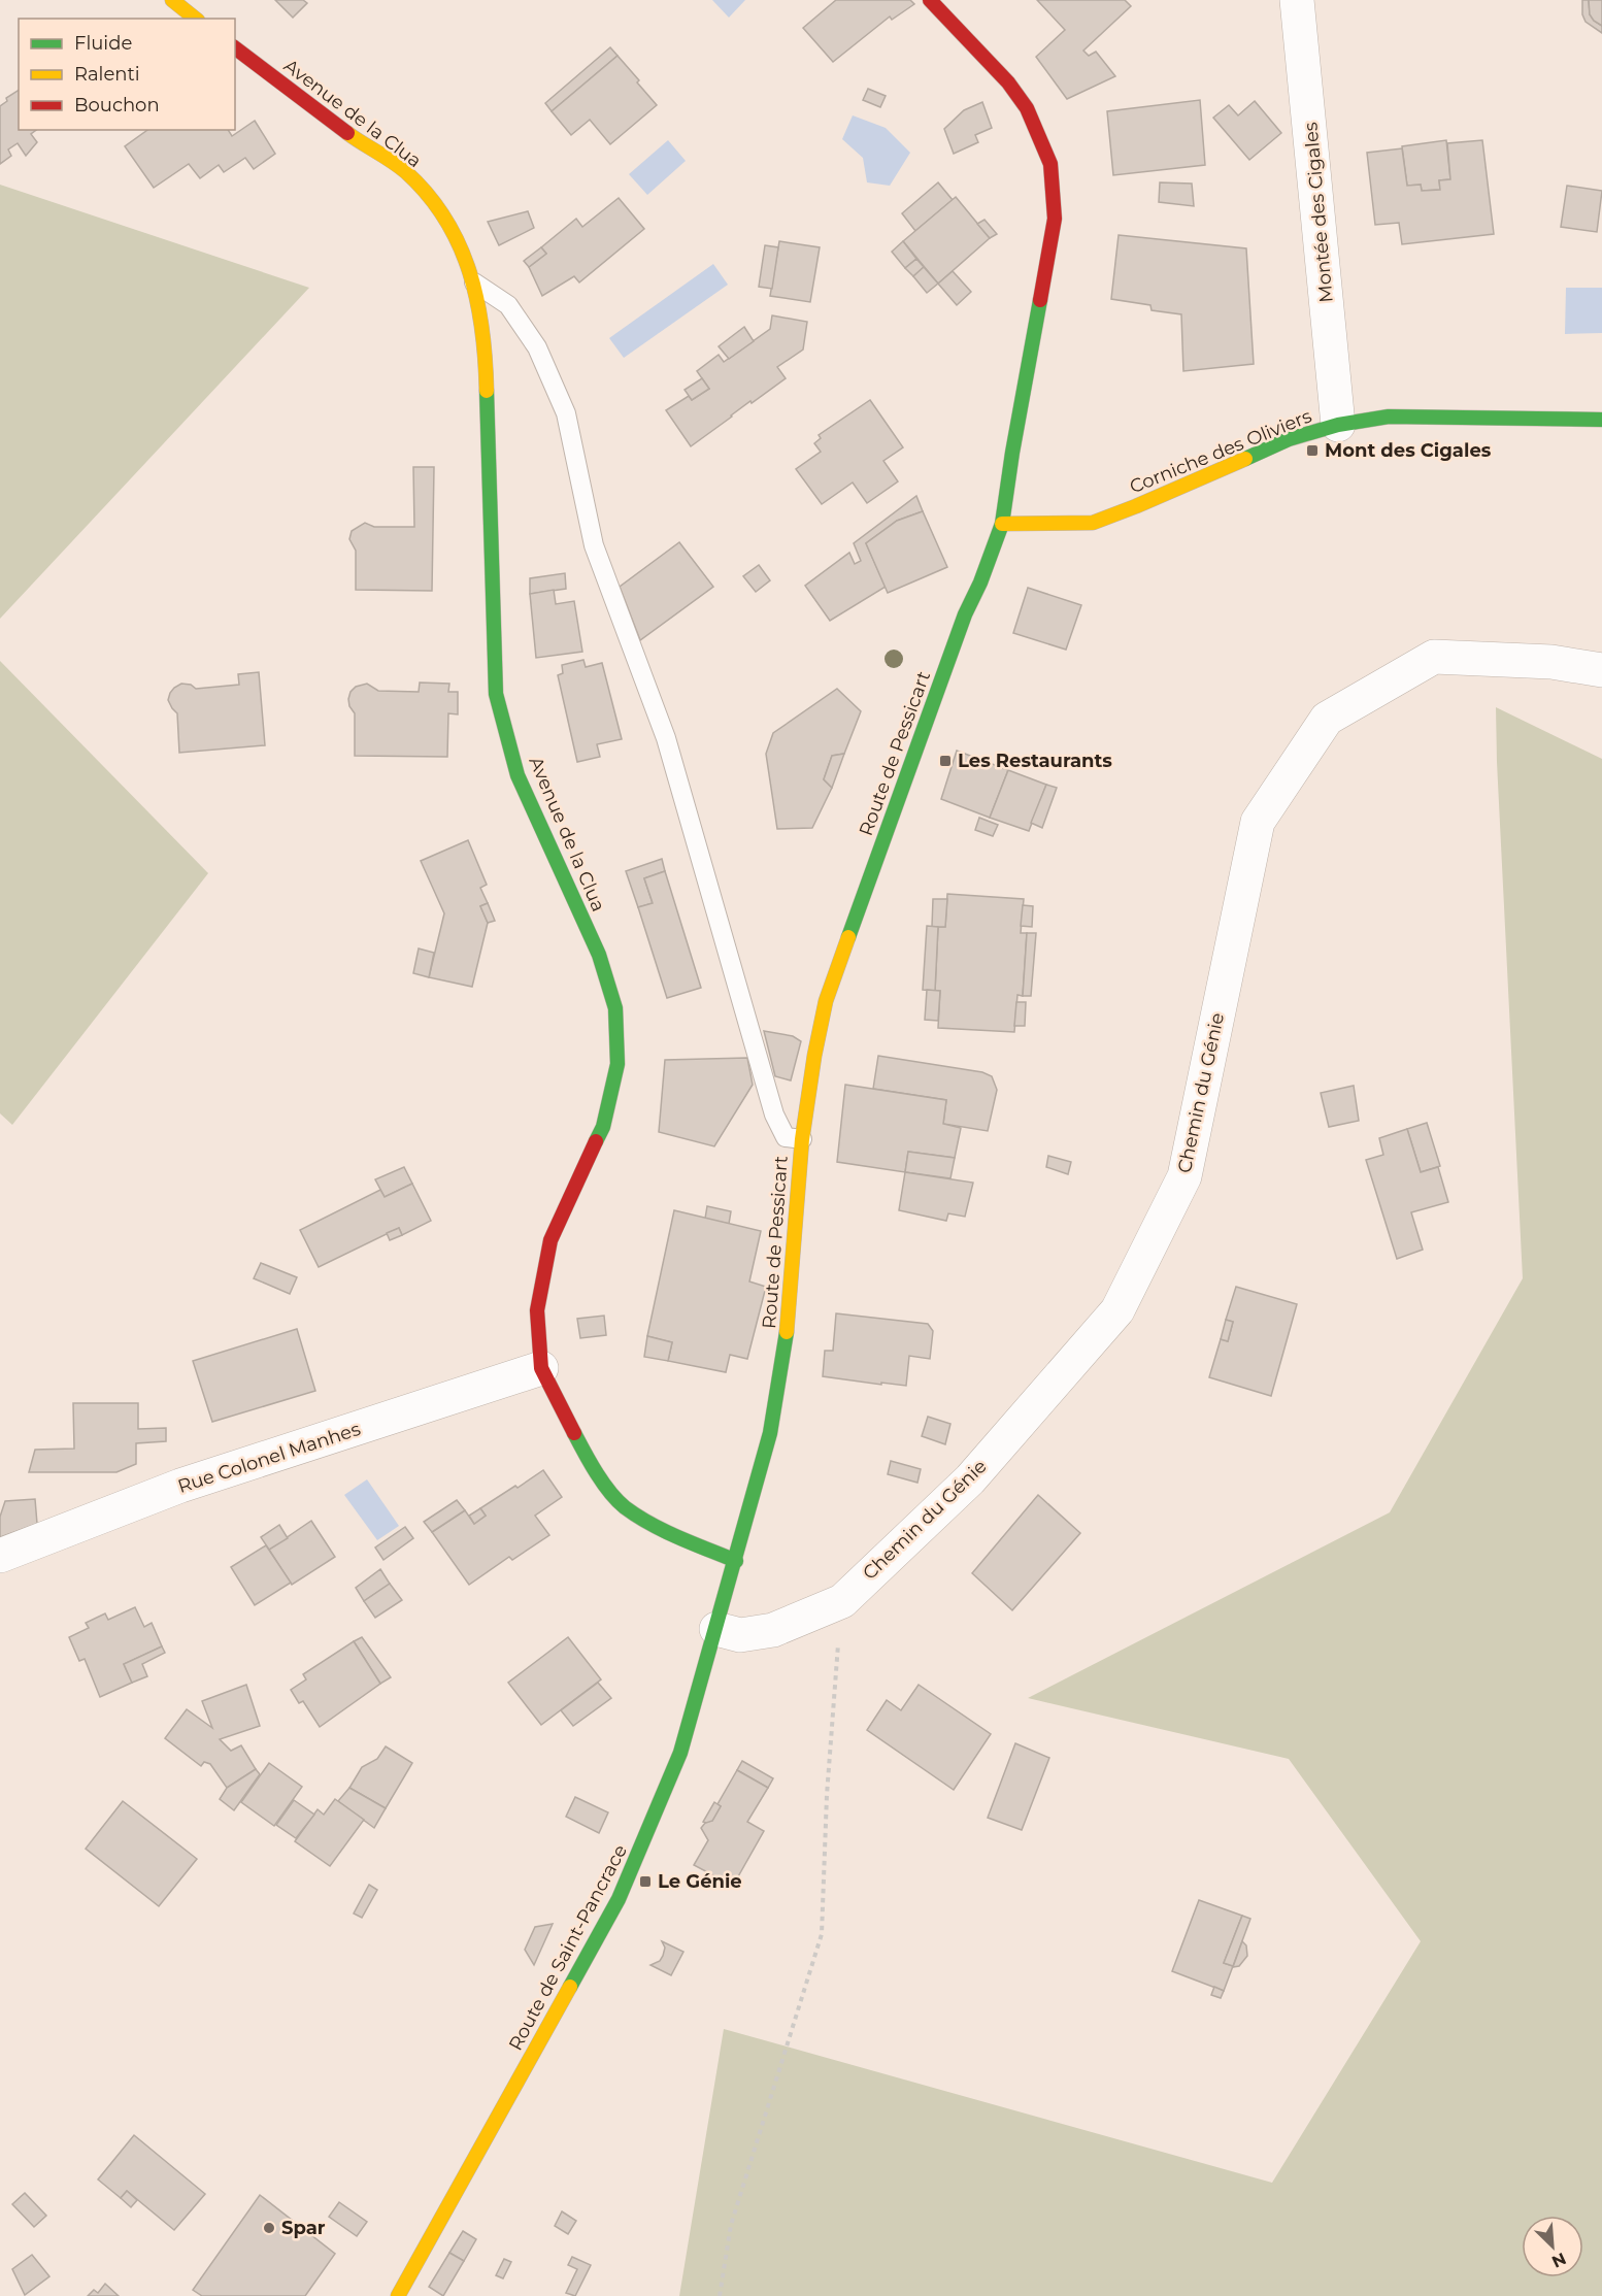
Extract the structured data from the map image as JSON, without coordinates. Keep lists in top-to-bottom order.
{
  "streets": {
    "street": [
      "Avenue de la Clua",
      "Montée des Cigales",
      "Corniche des Oliviers",
      "Route de Pessicart",
      "Chemin du Génie",
      "Rue Colonel Manhes",
      "Route de Saint-Pancrace"
    ]
  },
  "crossings": [
    ["Avenue de la Clua", "Route de Pessicart"],
    ["Avenue de la Clua", "Rue Colonel Manhes"],
    ["Avenue de la Clua", "Route de Saint-Pancrace"],
    ["Montée des Cigales", "Corniche des Oliviers"],
    ["Corniche des Oliviers", "Route de Pessicart"],
    ["Route de Pessicart", "Route de Saint-Pancrace"],
    ["Chemin du Génie", "Route de Saint-Pancrace"]
  ],
  "places": {
    "transit": ["Mont des Cigales", "Les Restaurants", "Le Génie"],
    "other": ["Spar"]
  },
  "legend": ["Fluide", "Ralenti", "Bouchon"],
  "north": "bottom right"
}
